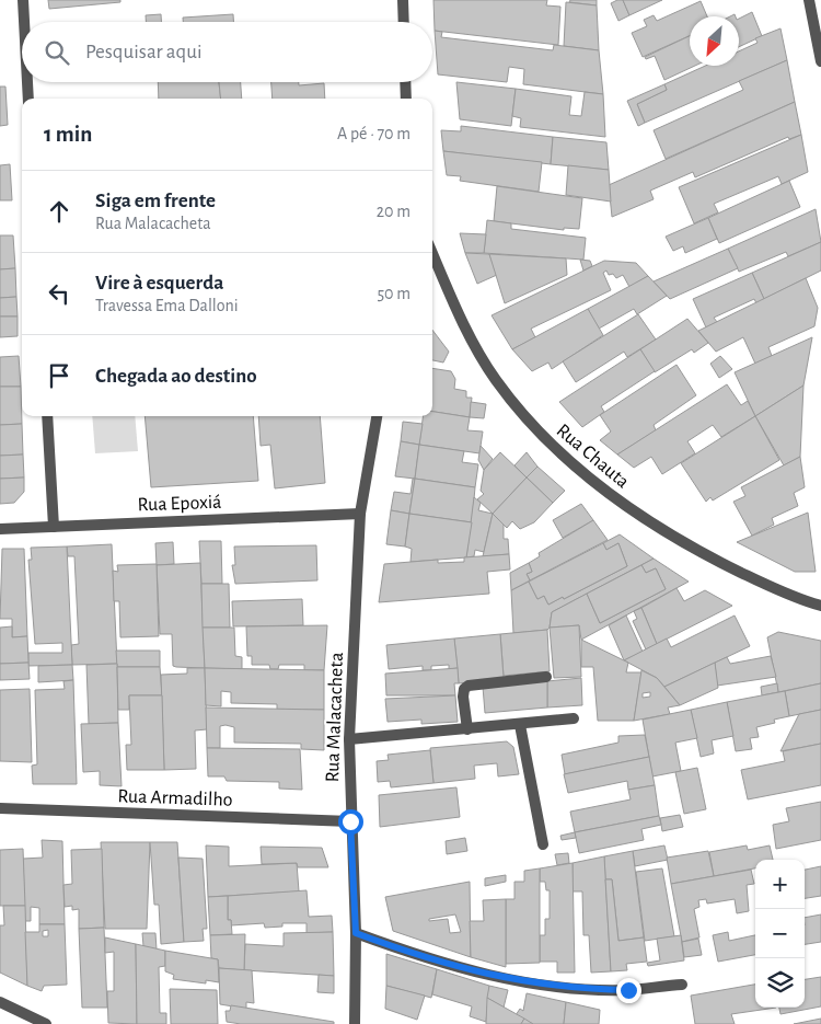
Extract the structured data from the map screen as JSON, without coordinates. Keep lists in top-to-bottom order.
{
  "streets": {
    "street": [
      "Rua Chauta",
      "Rua Epoxiá",
      "Rua Malacacheta",
      "Rua Armadilho"
    ]
  },
  "crossings": [
    ["Rua Epoxiá", "Rua Malacacheta"],
    ["Rua Malacacheta", "Rua Armadilho"]
  ],
  "north": "bottom left",
  "page": {
    "search": "Pesquisar aqui",
    "heading": ["1 min", "A pé · 70 m"],
    "list": [
      ["Siga em frente", "Rua Malacacheta", "20 m"],
      ["Vire à esquerda", "Travessa Ema Dalloni", "50 m"],
      "Chegada ao destino"
    ],
    "map_buttons": ["+", "−"]
  }
}
